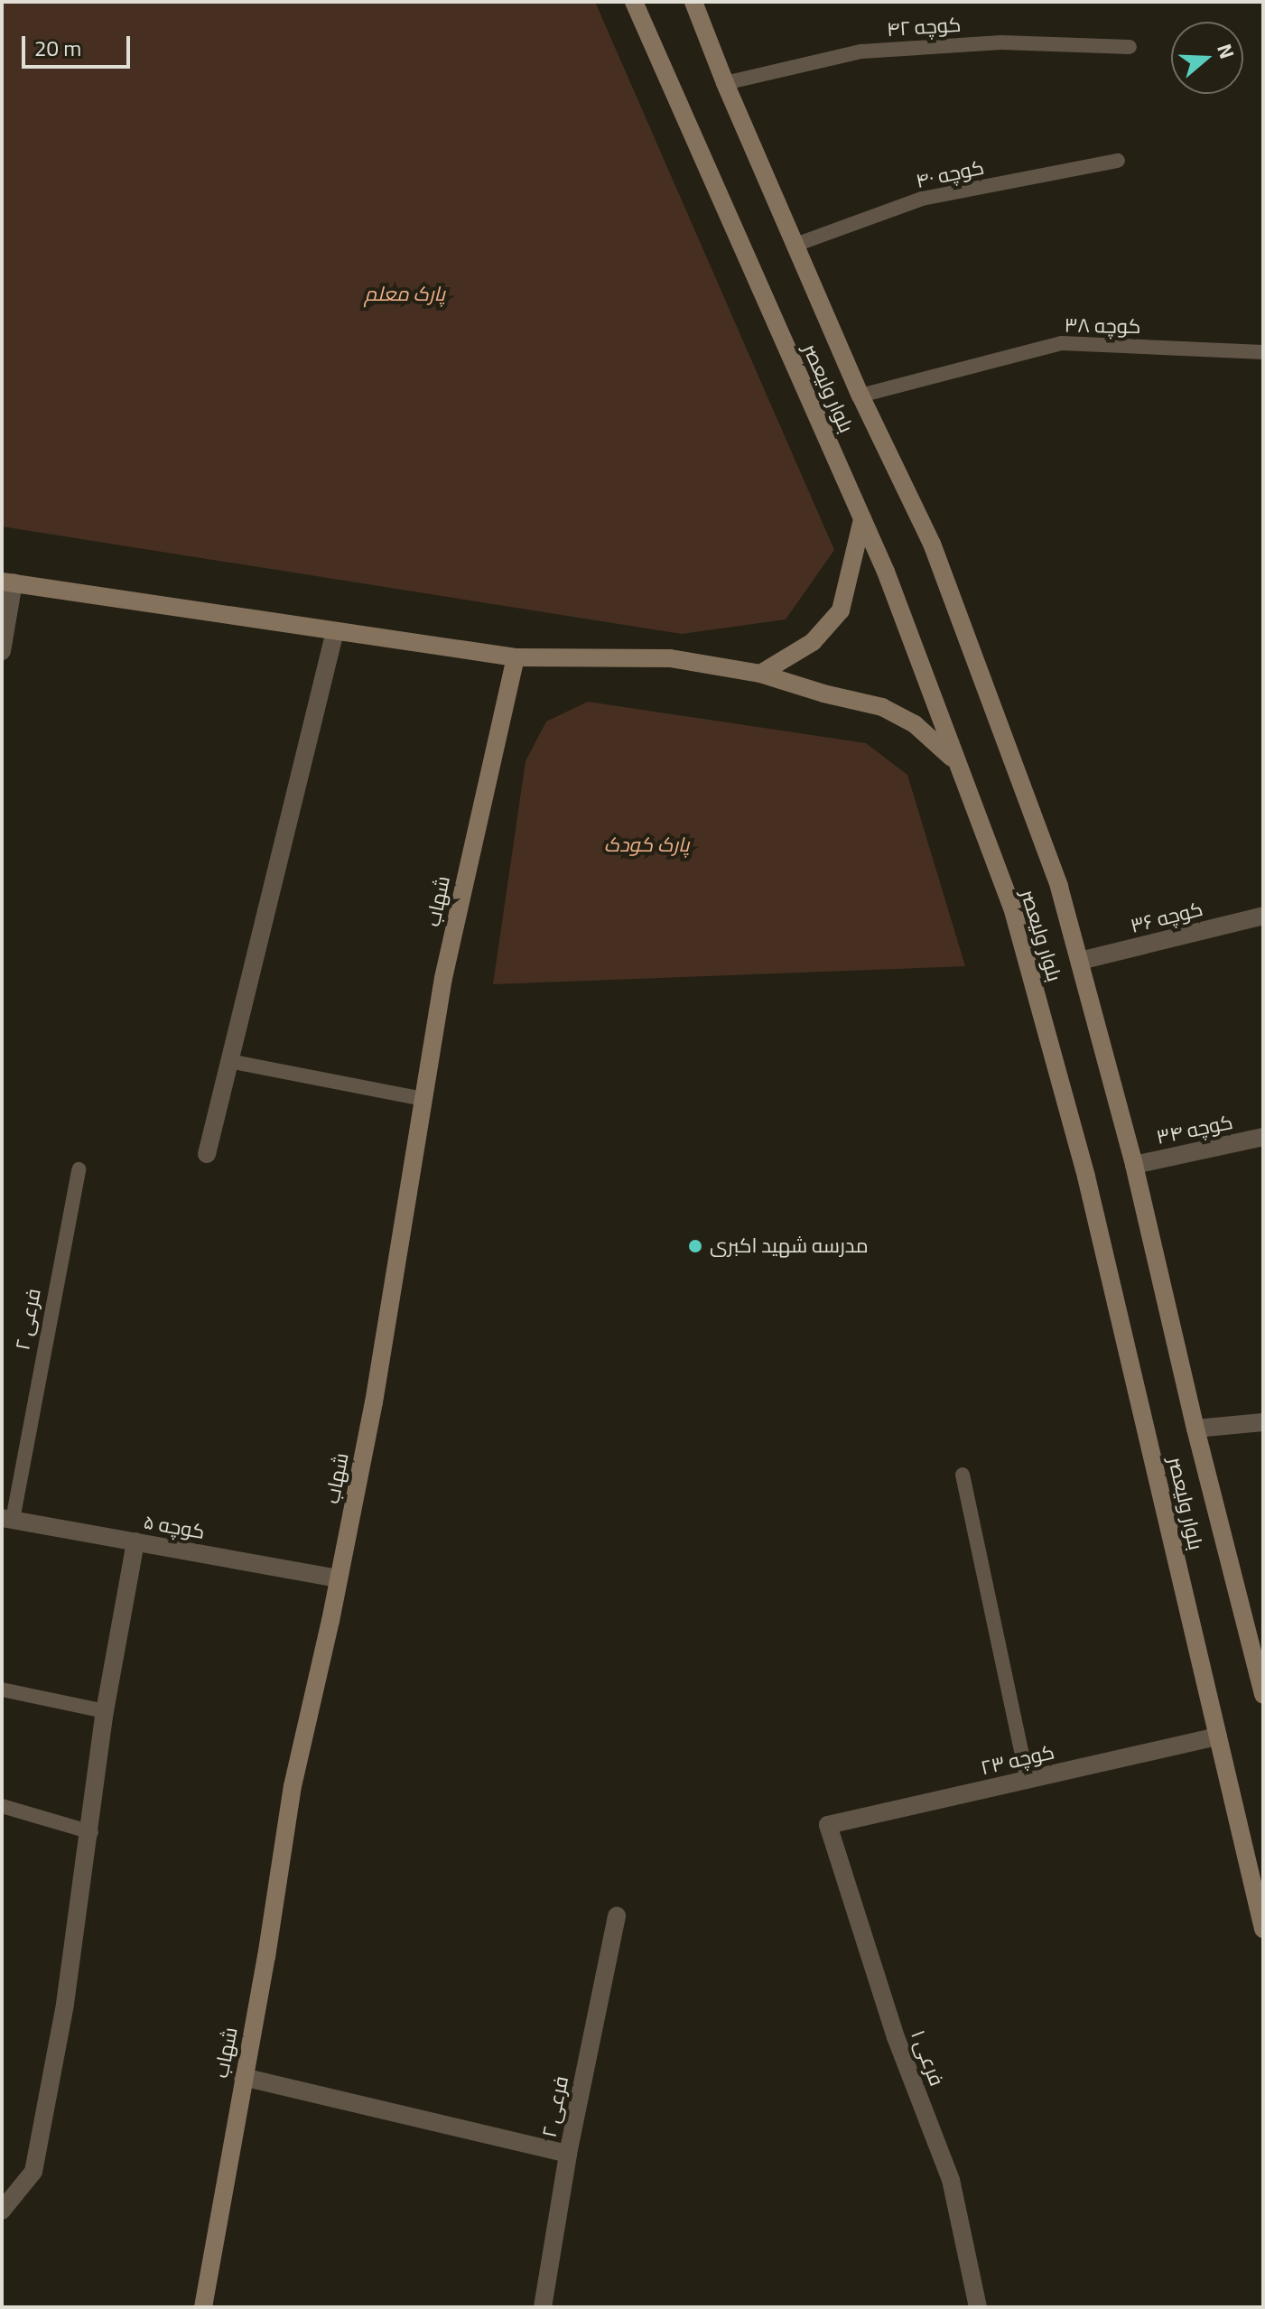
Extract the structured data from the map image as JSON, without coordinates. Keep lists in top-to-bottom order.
{
  "streets": {
    "main road": ["بلوار ولیعصر", "شهاب"],
    "street": [
      "۳۶ کوچه",
      "کوچه ۳۴",
      "فرعی ۲",
      "کوچه ۵",
      "کوچه ۲۳",
      "فرعی ۱"
    ],
    "lane": ["کوچه ۴۲", "کوچه ۴۰", "کوچه ۳۸"]
  },
  "crossings": [
    ["کوچه ۴۲", "بلوار ولیعصر"],
    ["کوچه ۴۰", "بلوار ولیعصر"],
    ["کوچه ۳۸", "بلوار ولیعصر"],
    ["بلوار ولیعصر", "۳۶ کوچه"],
    ["بلوار ولیعصر", "کوچه ۳۴"],
    ["بلوار ولیعصر", "کوچه ۲۳"],
    ["شهاب", "کوچه ۵"],
    ["فرعی ۲", "کوچه ۵"],
    ["کوچه ۲۳", "فرعی ۱"]
  ],
  "parks": ["پارک معلم", "پارک کودک"],
  "places": ["مدرسه شهید اکبری"],
  "scale_bar": "20 m",
  "north": "right"
}
